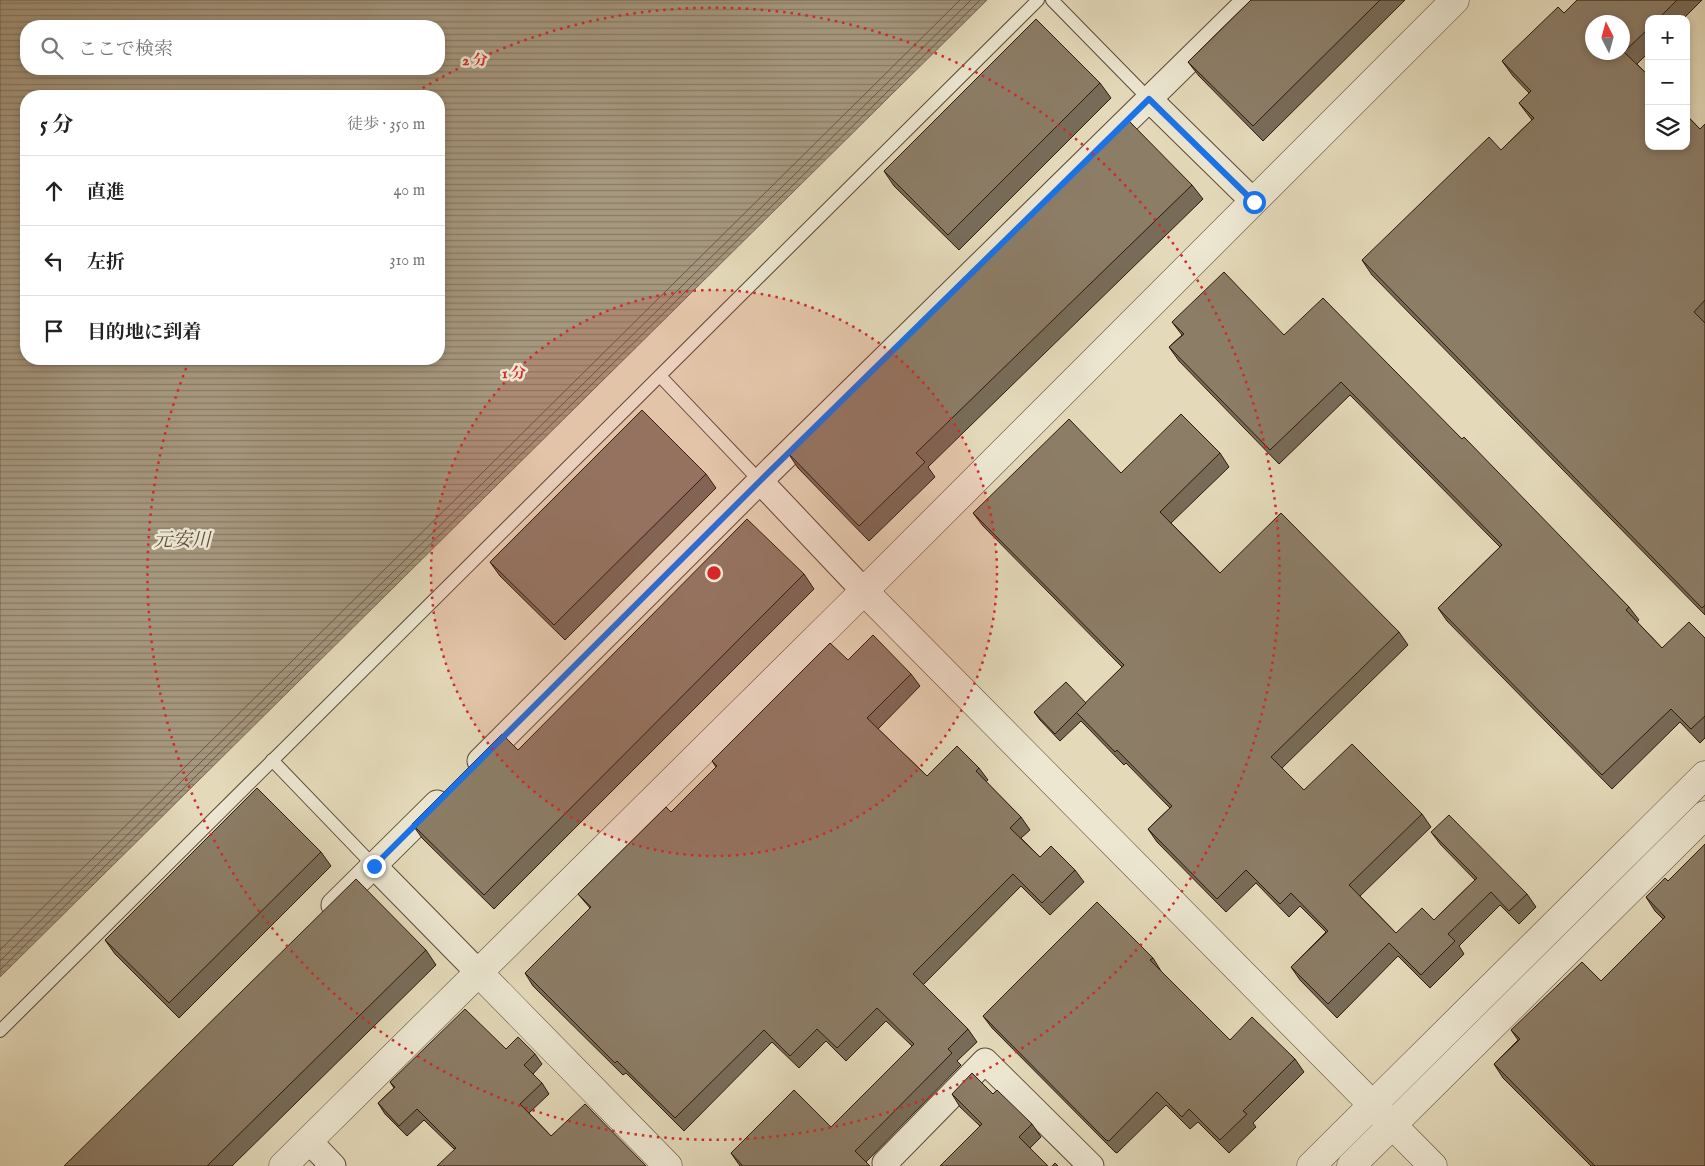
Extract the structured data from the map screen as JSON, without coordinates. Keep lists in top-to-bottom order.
{
  "water": ["元安川"],
  "north": "top",
  "page": {
    "map_buttons": ["+", "−"],
    "search": "ここで検索",
    "heading": ["5 分", "徒歩 · 350 m"],
    "list": [
      ["直進", "40 m"],
      ["左折", "310 m"],
      "目的地に到着"
    ]
  },
  "rings": ["2 分", "1 分"]
}
